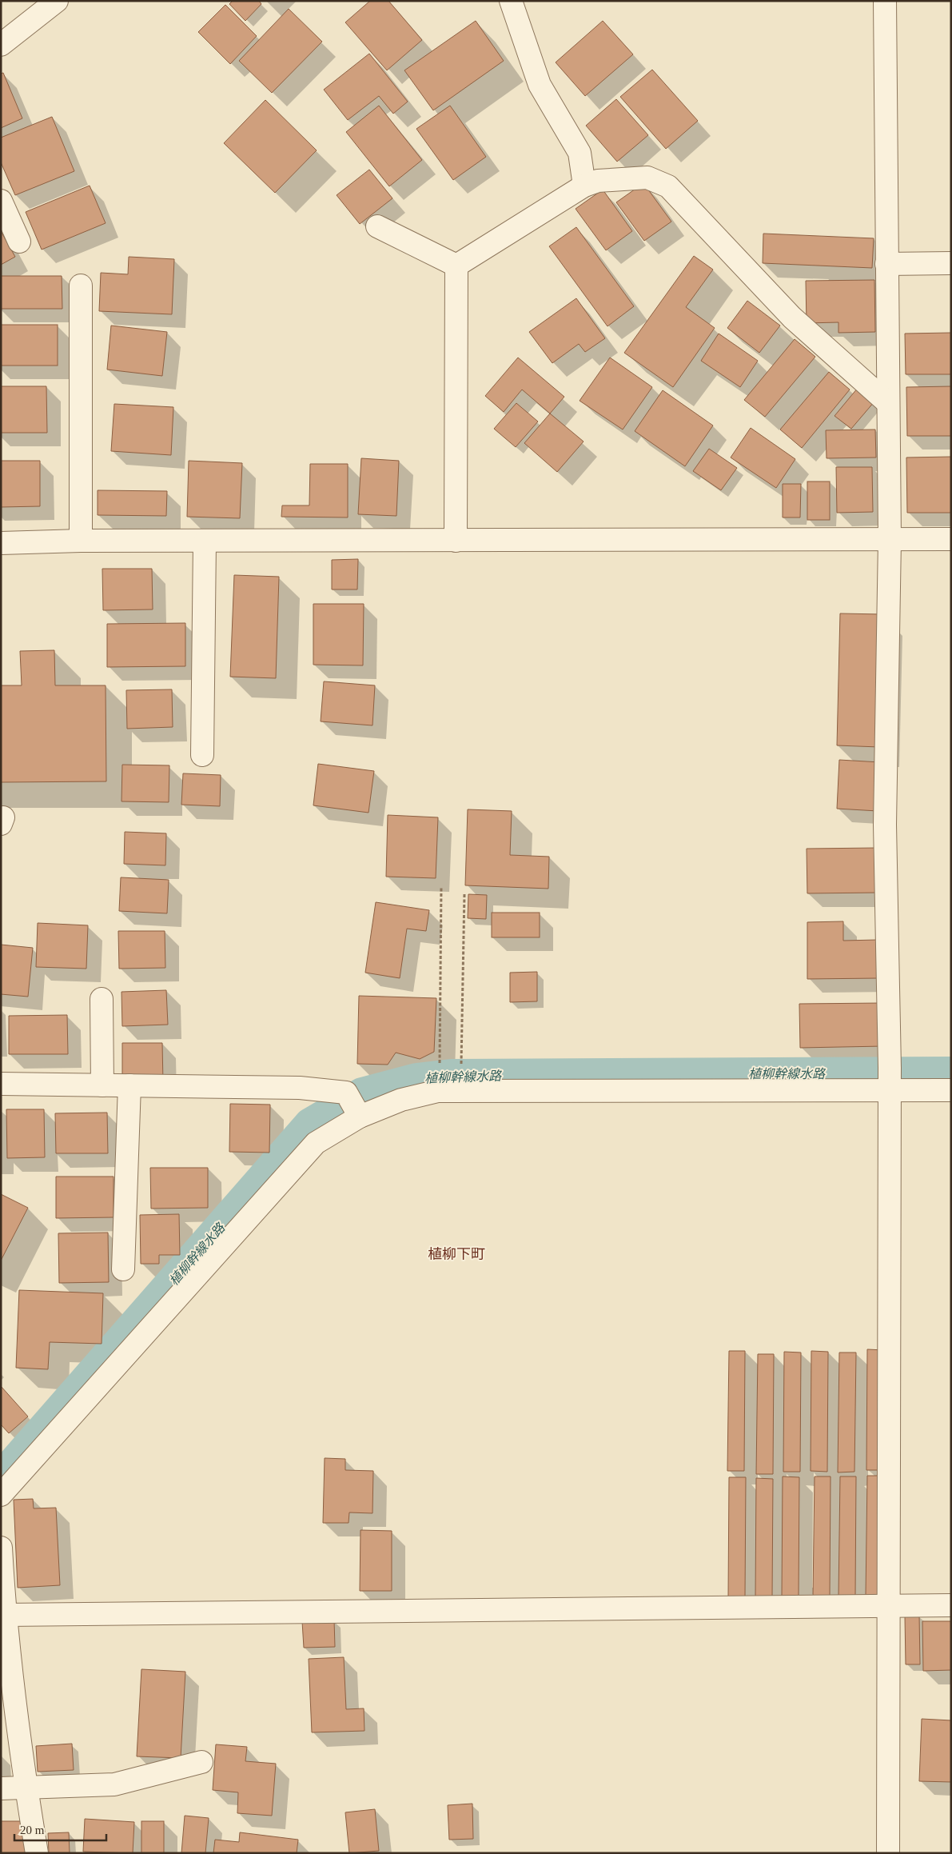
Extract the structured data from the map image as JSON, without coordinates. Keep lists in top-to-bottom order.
{
  "districts": ["植柳下町"],
  "water": ["植柳幹線水路"],
  "scale_bar": "20 m"
}
